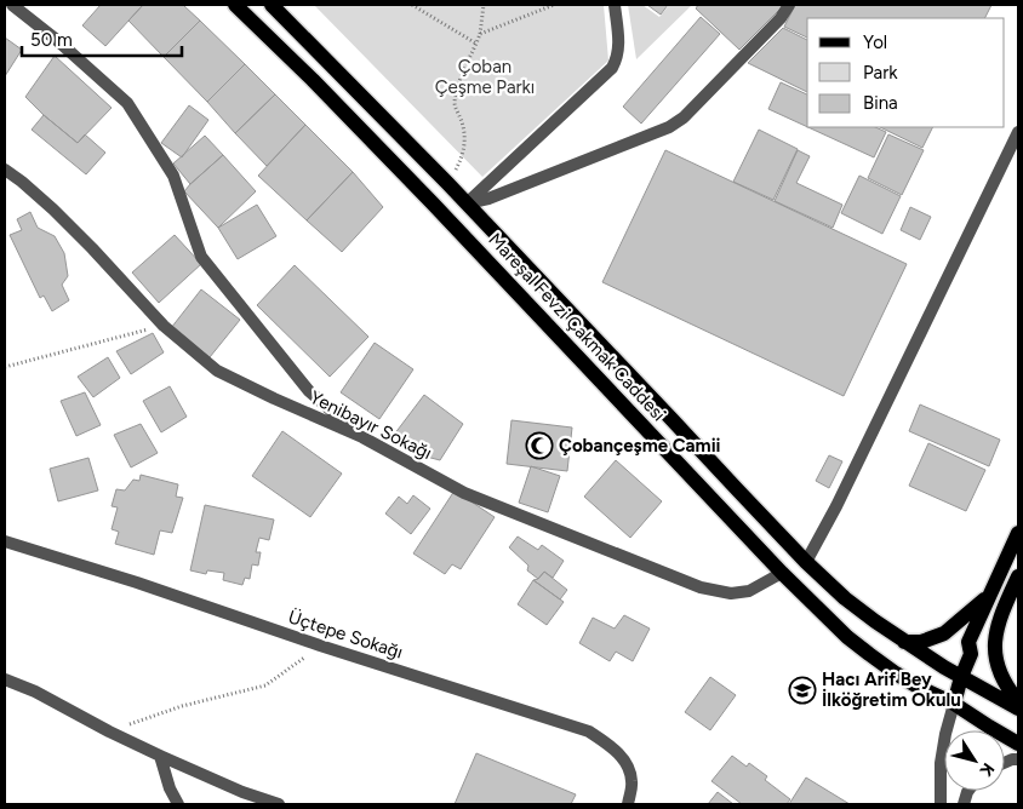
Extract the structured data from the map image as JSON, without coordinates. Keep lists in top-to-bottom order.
{
  "streets": {
    "main road": ["Mareşal Fevzi Çakmak Caddesi"],
    "street": ["Yenibayır Sokağı", "Üçtepe Sokağı"]
  },
  "crossings": [
    ["Mareşal Fevzi Çakmak Caddesi", "Yenibayır Sokağı"]
  ],
  "parks": ["Çoban Çeşme Parkı"],
  "places": {
    "mosque": ["Çobançeşme Camii"],
    "school or university": ["Hacı Arif Bey İlköğretim Okulu"]
  },
  "legend": ["Yol", "Park", "Bina"],
  "scale_bar": "50 m",
  "north": "bottom right"
}
